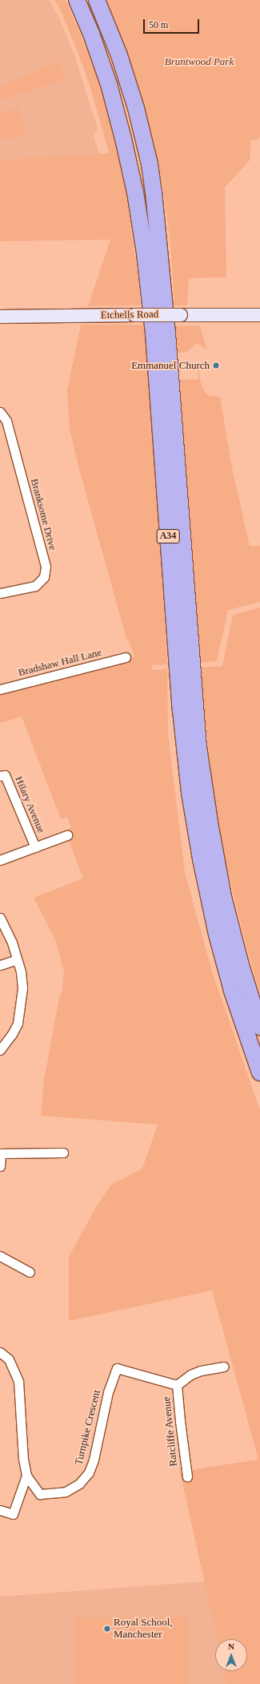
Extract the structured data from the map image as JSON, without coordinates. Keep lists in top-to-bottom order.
{
  "streets": {
    "highway": ["A34"],
    "street": [
      "Etchells Road",
      "Branksome Drive",
      "Bradshaw Hall Lane",
      "Hilary Avenue",
      "Turnpike Crescent",
      "Ratcliffe Avenue"
    ]
  },
  "crossings": [
    ["Turnpike Crescent", "Ratcliffe Avenue"]
  ],
  "parks": ["Bruntwood Park"],
  "places": ["Emmanuel Church", "Royal School, Manchester"],
  "scale_bar": "50 m",
  "north": "top"
}
